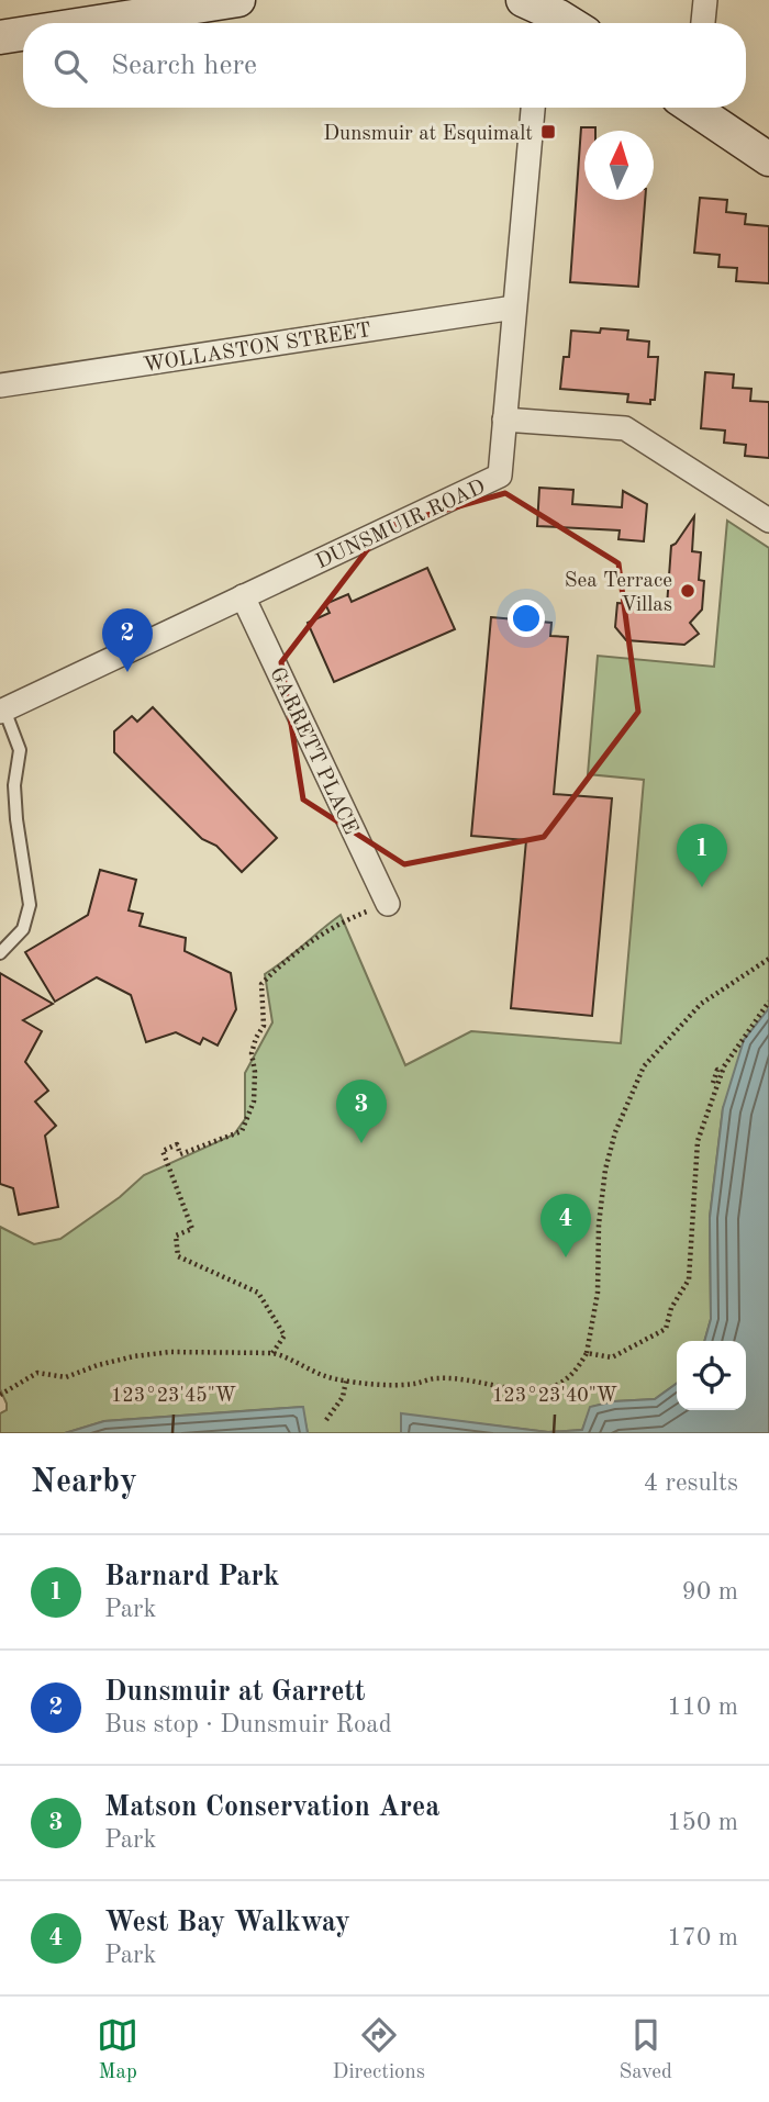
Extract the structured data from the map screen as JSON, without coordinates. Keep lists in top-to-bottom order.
{
  "streets": {
    "street": ["WOLLASTON STREET", "DUNSMUIR ROAD", "GARRETT PLACE"]
  },
  "crossings": [
    ["WOLLASTON STREET", "DUNSMUIR ROAD"],
    ["DUNSMUIR ROAD", "GARRETT PLACE"]
  ],
  "places": {
    "transit": ["Dunsmuir at Esquimalt"],
    "other": ["Sea Terrace Villas"]
  },
  "north": "top",
  "page": {
    "search": "Search here",
    "pins": [
      "2",
      "1",
      "3",
      "4"
    ],
    "heading": ["Nearby", "4 results"],
    "list": [
      {
        "mark": "1",
        "name": "Barnard Park",
        "note": "Park",
        "value": "90 m"
      },
      {
        "mark": "2",
        "name": "Dunsmuir at Garrett",
        "note": "Bus stop · Dunsmuir Road",
        "value": "110 m"
      },
      {
        "mark": "3",
        "name": "Matson Conservation Area",
        "note": "Park",
        "value": "150 m"
      },
      {
        "mark": "4",
        "name": "West Bay Walkway",
        "note": "Park",
        "value": "170 m"
      }
    ],
    "nav": ["Map", "Directions", "Saved"]
  },
  "coordinates": ["123°23'45\"W", "123°23'40\"W"]
}
